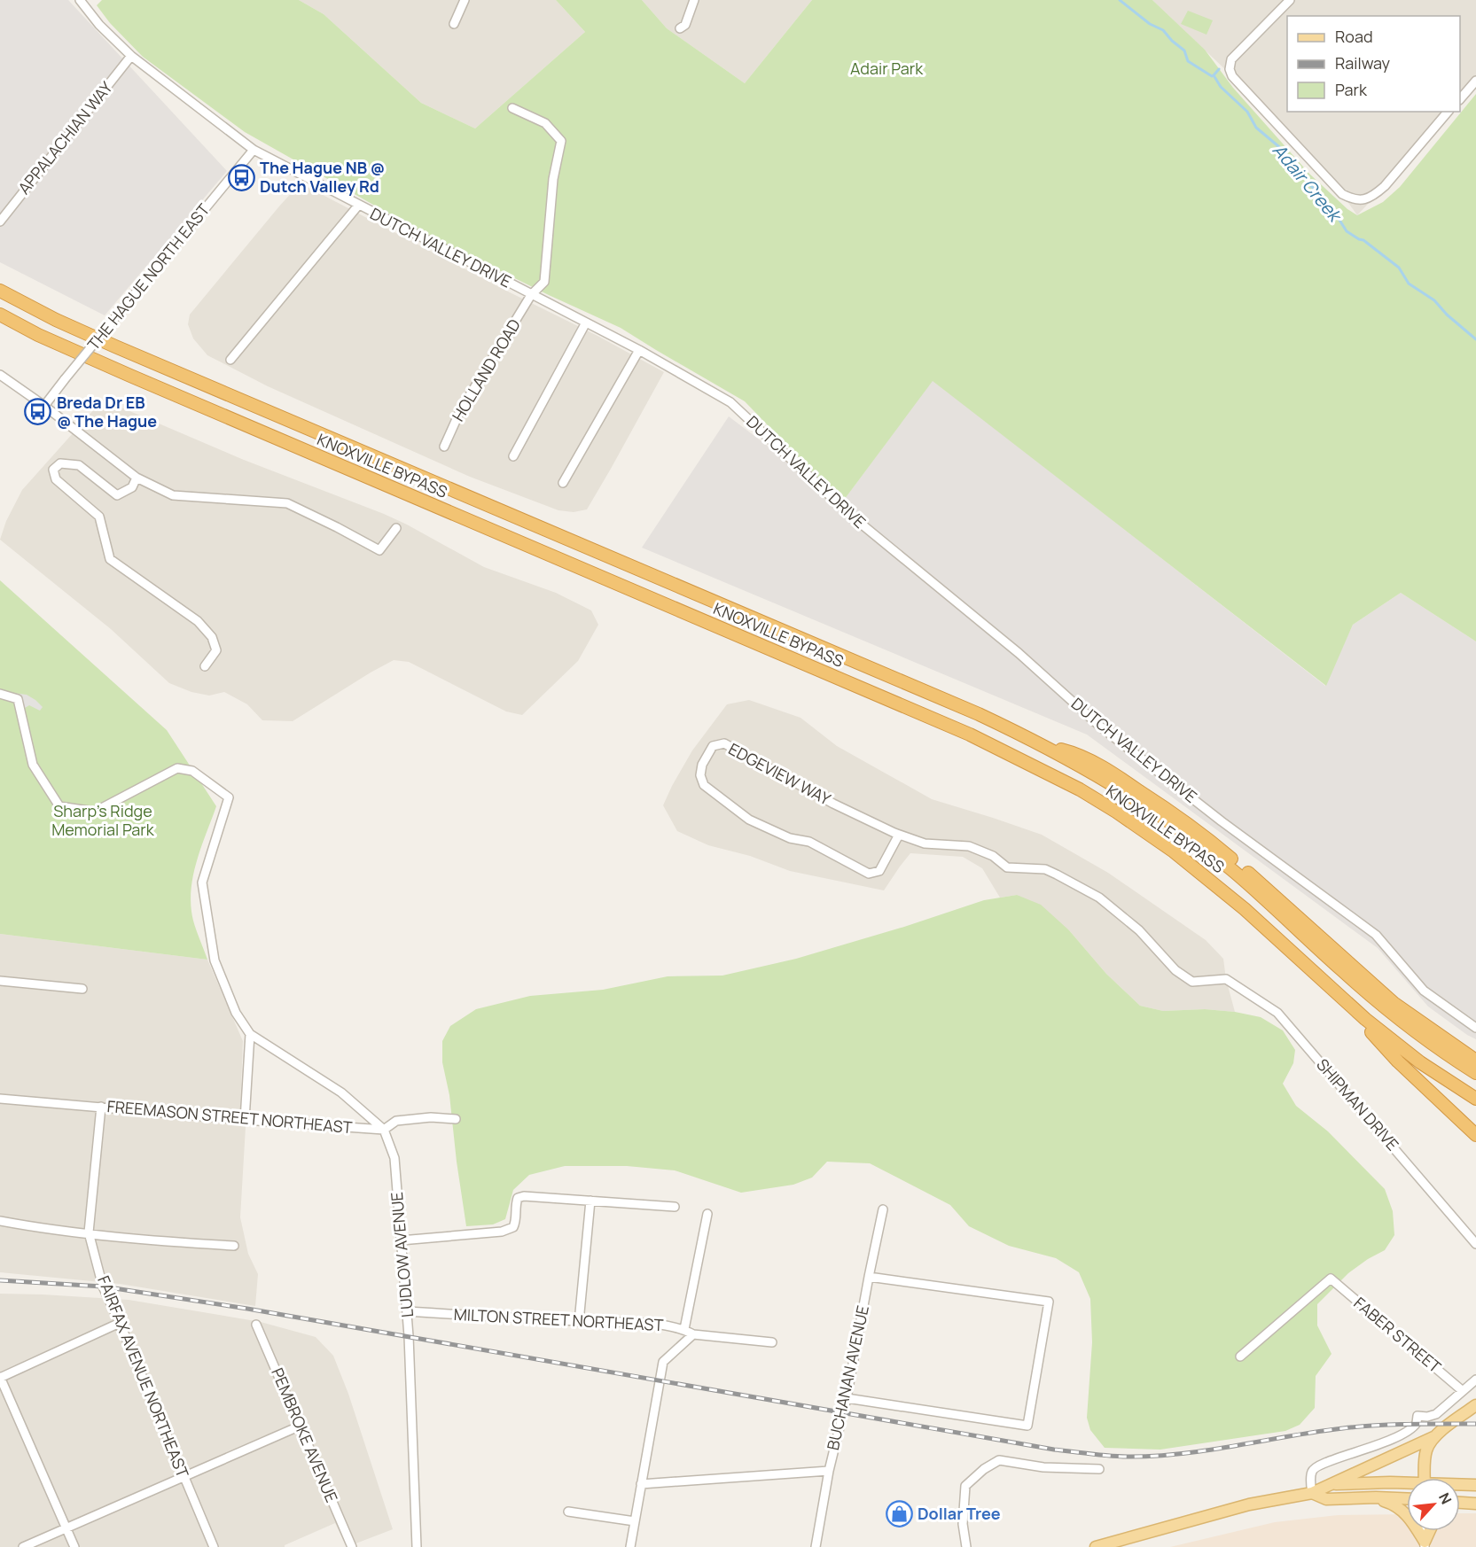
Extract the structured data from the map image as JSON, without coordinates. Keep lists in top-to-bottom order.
{
  "streets": {
    "highway": ["KNOXVILLE BYPASS"],
    "street": [
      "APPALACHIAN WAY",
      "DUTCH VALLEY DRIVE",
      "THE HAGUE NORTH EAST",
      "HOLLAND ROAD",
      "EDGEVIEW WAY",
      "SHIPMAN DRIVE",
      "FREEMASON STREET NORTHEAST",
      "LUDLOW AVENUE",
      "MILTON STREET NORTHEAST",
      "FABER STREET",
      "FAIRFAX AVENUE NORTHEAST",
      "BUCHANAN AVENUE",
      "PEMBROKE AVENUE"
    ]
  },
  "crossings": [
    ["APPALACHIAN WAY", "DUTCH VALLEY DRIVE"],
    ["DUTCH VALLEY DRIVE", "THE HAGUE NORTH EAST"],
    ["DUTCH VALLEY DRIVE", "HOLLAND ROAD"],
    ["EDGEVIEW WAY", "SHIPMAN DRIVE"],
    ["FREEMASON STREET NORTHEAST", "LUDLOW AVENUE"],
    ["FREEMASON STREET NORTHEAST", "FAIRFAX AVENUE NORTHEAST"],
    ["LUDLOW AVENUE", "MILTON STREET NORTHEAST"]
  ],
  "water": ["Adair Creek"],
  "parks": ["Adair Park", "Sharp's Ridge Memorial Park"],
  "places": {
    "bus stop": ["The Hague NB @ Dutch Valley Rd", "Breda Dr EB @ The Hague"],
    "shop": ["Dollar Tree"]
  },
  "legend": ["Road", "Railway", "Park"],
  "north": "top right"
}
